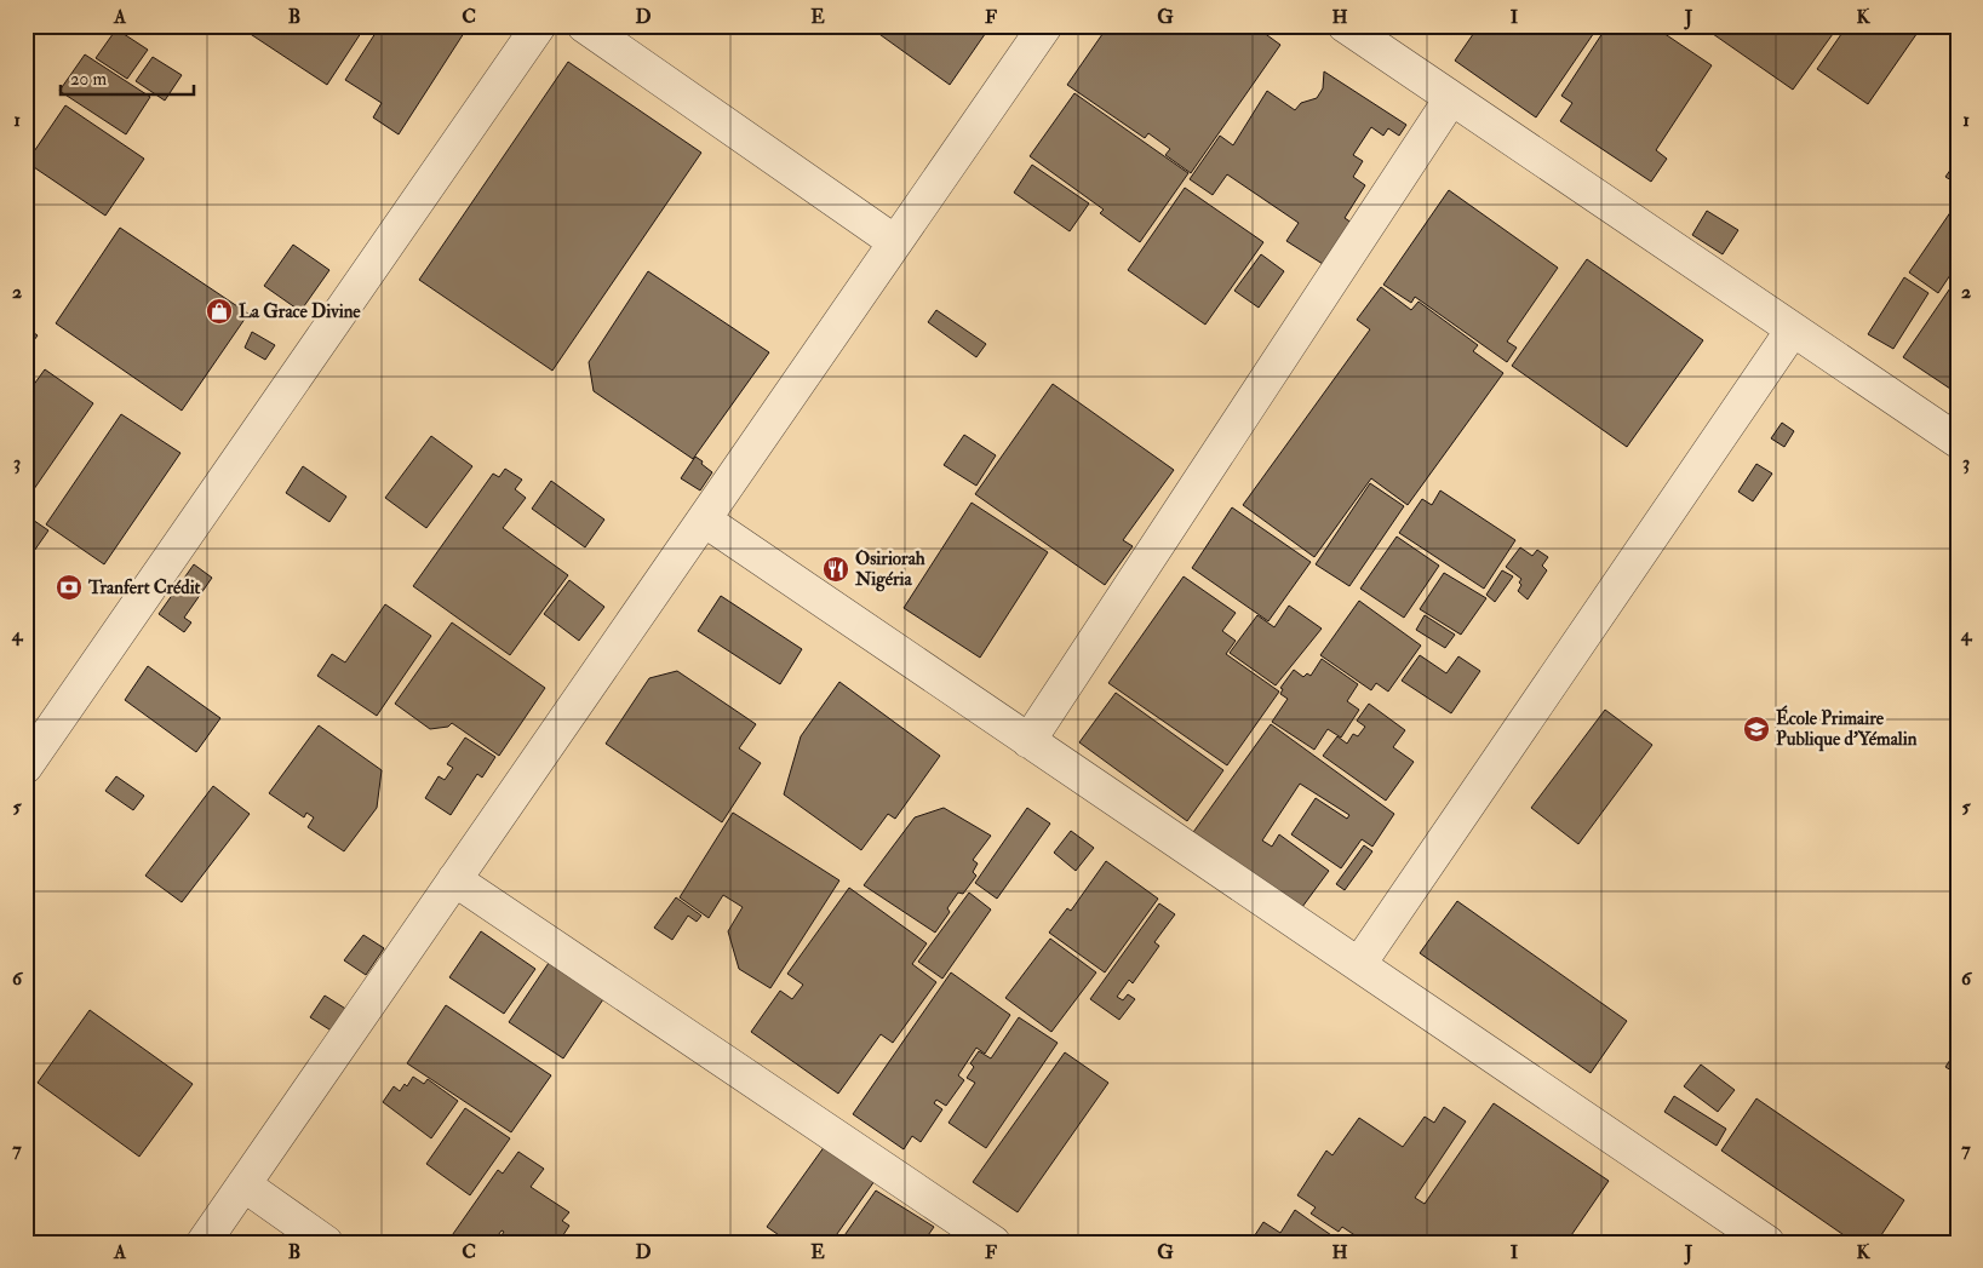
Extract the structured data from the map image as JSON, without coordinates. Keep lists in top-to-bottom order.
{
  "places": {
    "shop": ["La Grace Divine"],
    "restaurant": ["Osiriorah Nigéria"],
    "bank": ["Tranfert Crédit"],
    "school or university": ["École Primaire Publique d'Yémalin"]
  },
  "scale_bar": "20 m",
  "grid": {
    "columns": [
      "A",
      "B",
      "C",
      "D",
      "E",
      "F",
      "G",
      "H",
      "I",
      "J",
      "K"
    ],
    "rows": [
      "1",
      "2",
      "3",
      "4",
      "5",
      "6",
      "7"
    ]
  }
}
